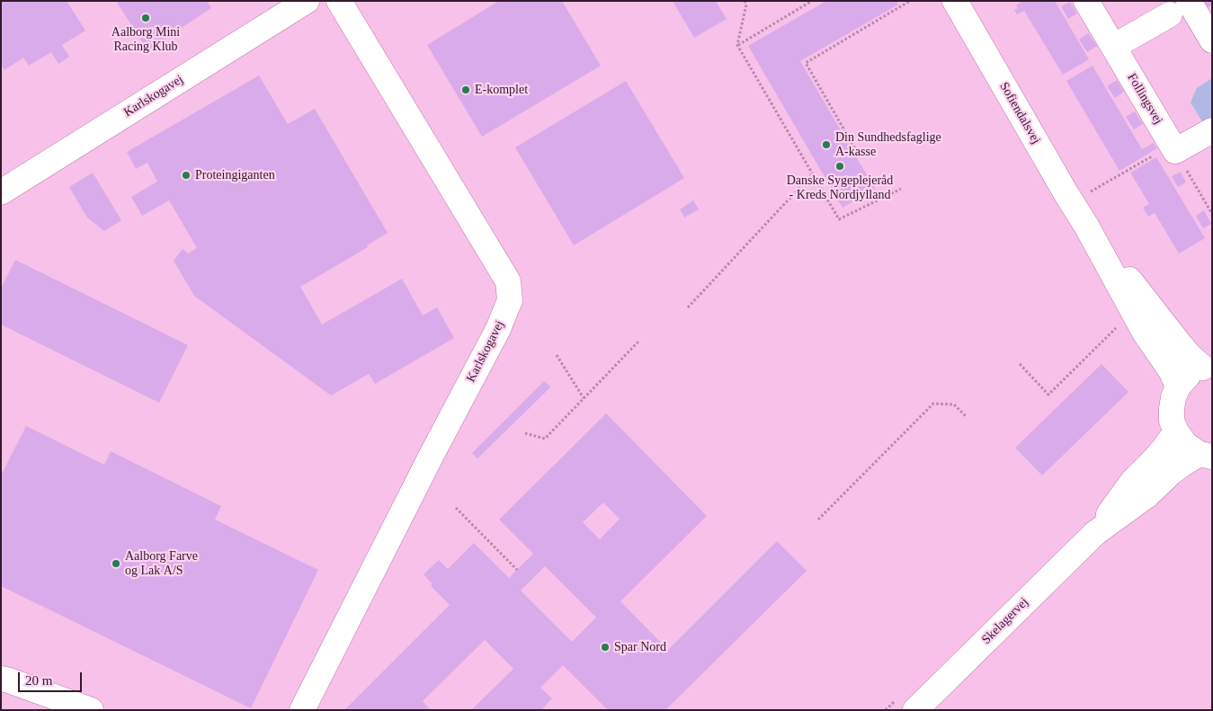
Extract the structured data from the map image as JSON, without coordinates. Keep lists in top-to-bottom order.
{
  "streets": {
    "street": [
      "Karlskogavej",
      "Follingsvej",
      "Sofiendalsvej",
      "Skelagervej"
    ]
  },
  "places": [
    "Aalborg Mini Racing Klub",
    "E-komplet",
    "Din Sundhedsfaglige A-kasse",
    "Danske Sygeplejeråd - Kreds Nordjylland",
    "Proteingiganten",
    "Aalborg Farve og Lak A/S",
    "Spar Nord"
  ],
  "scale_bar": "20 m"
}
